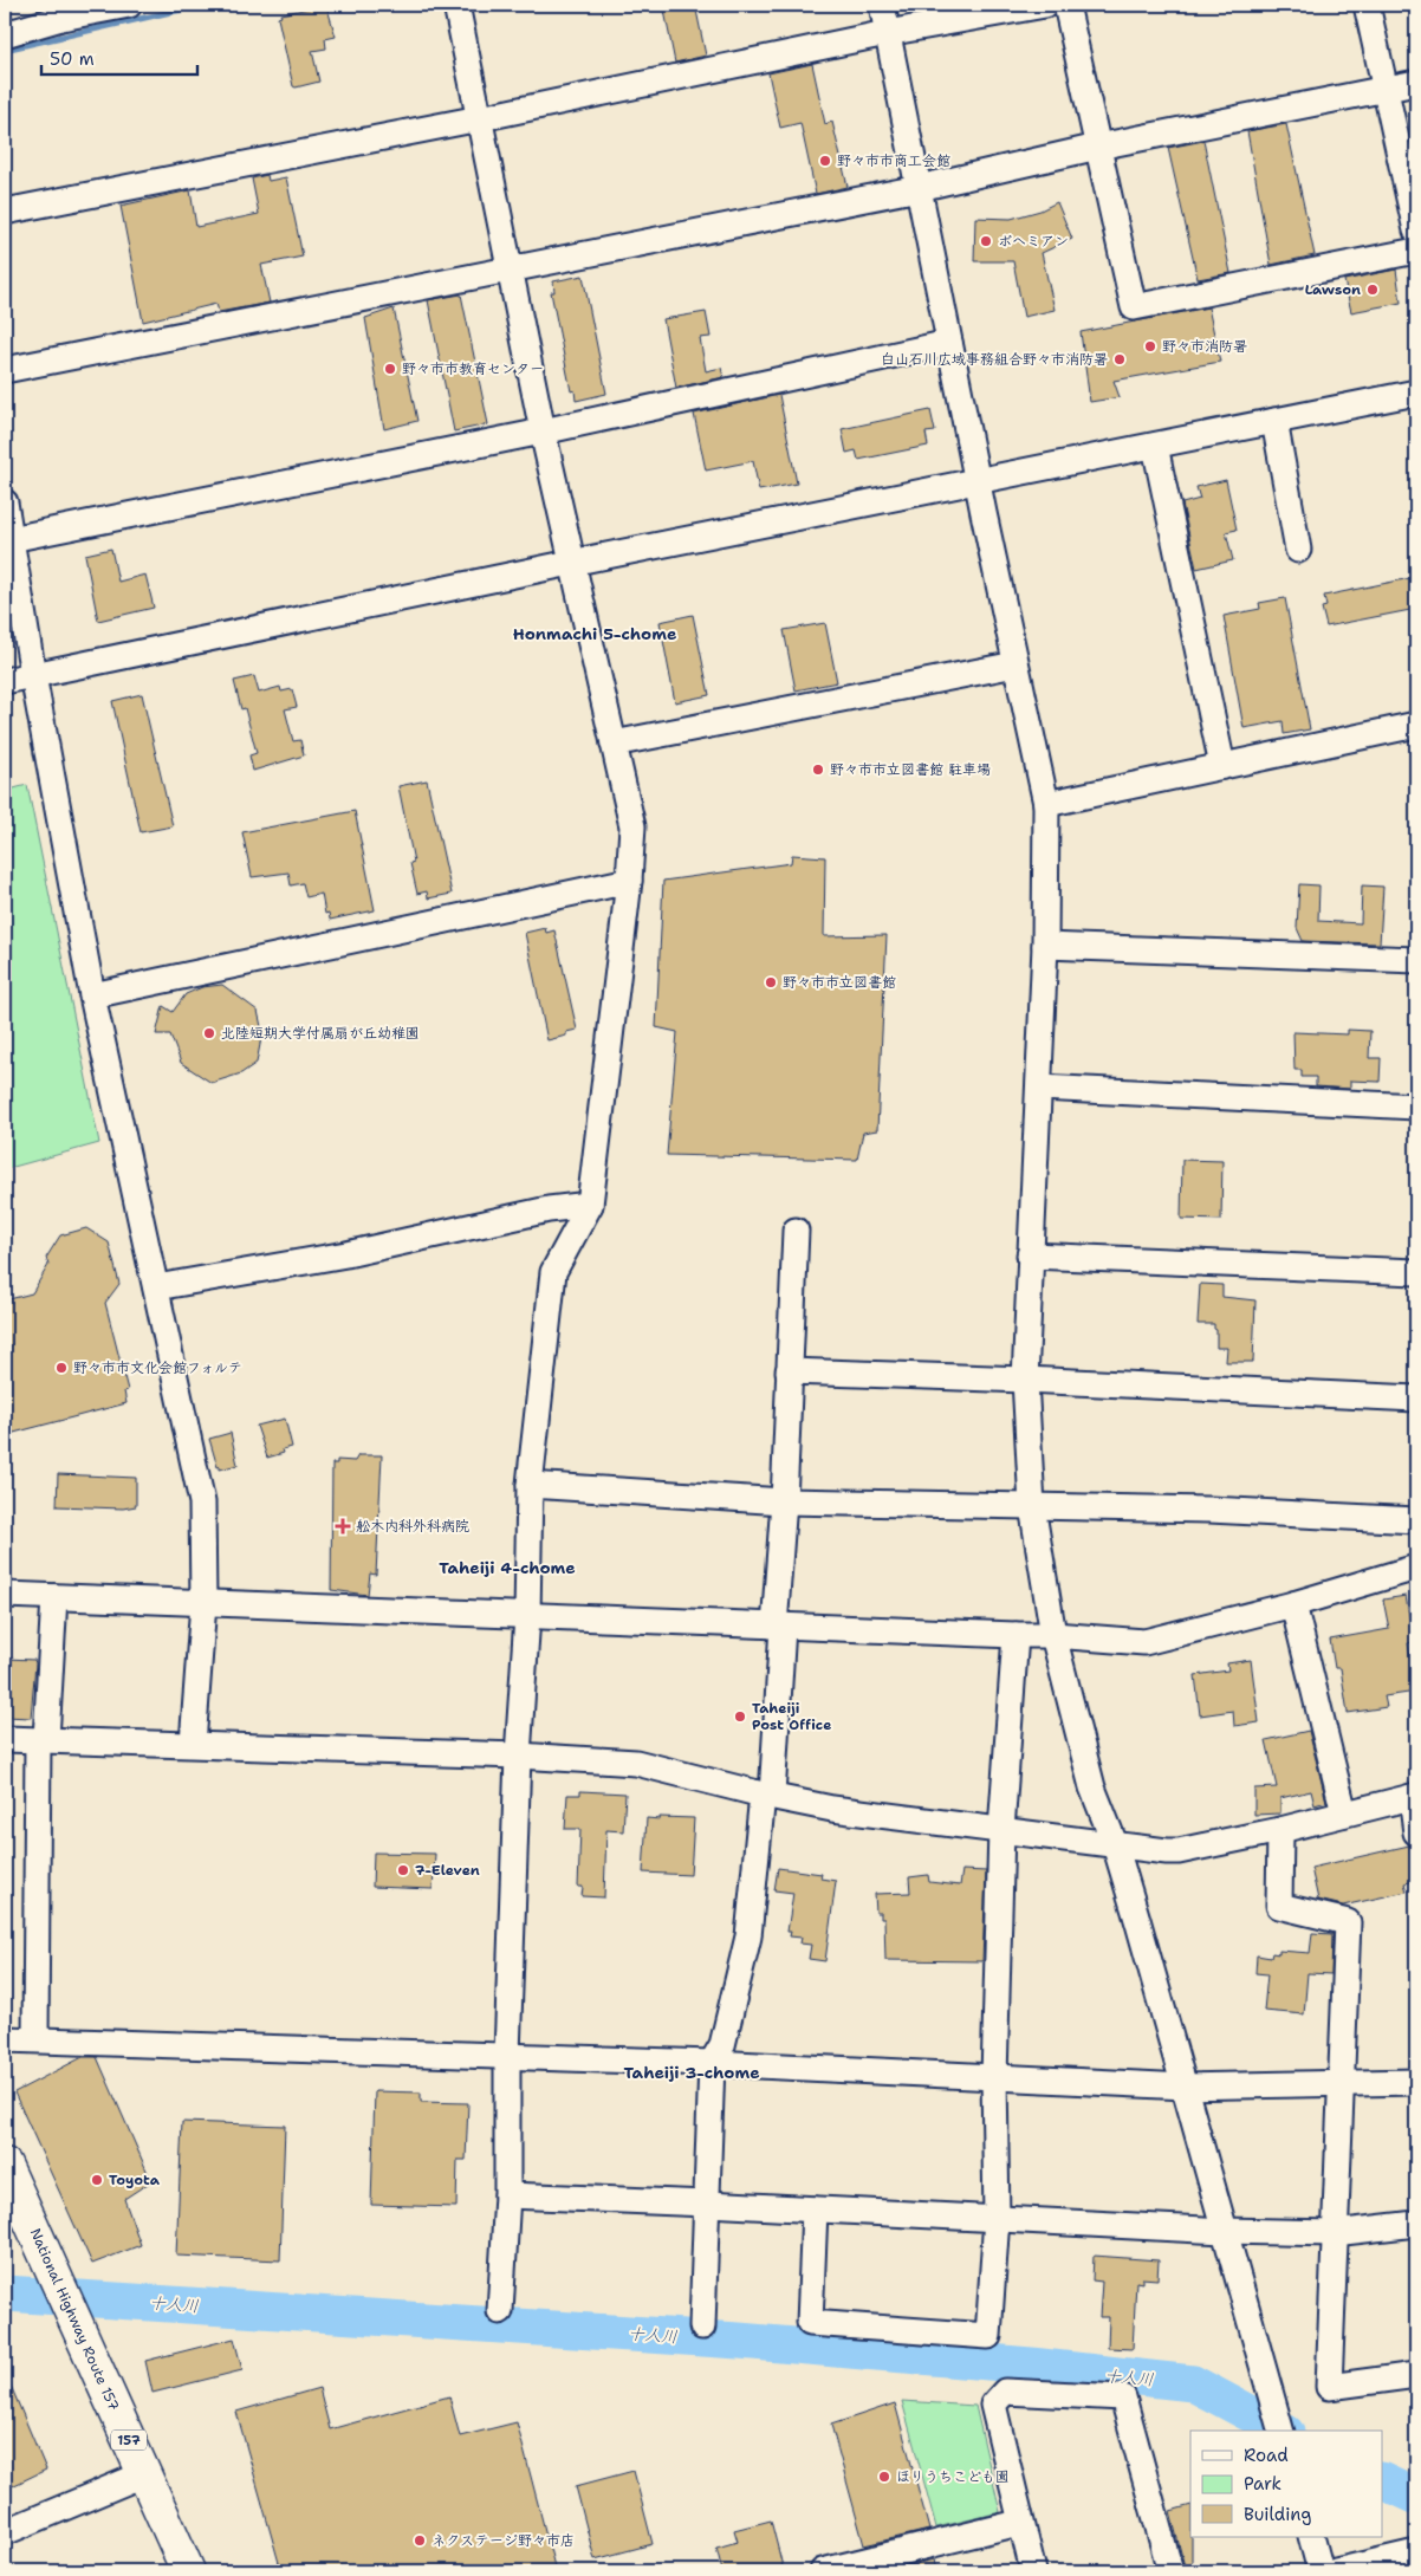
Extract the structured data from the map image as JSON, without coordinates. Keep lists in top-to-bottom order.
{
  "streets": {
    "highway": ["National Highway Route 157", "157"]
  },
  "districts": ["Honmachi 5-chome", "Taheiji 4-chome", "Taheiji 3-chome"],
  "water": ["十人川"],
  "places": {
    "other": [
      "野々市市商工会館",
      "ボヘミアン",
      "Lawson",
      "野々市消防署",
      "白山石川広域事務組合野々市消防署",
      "野々市市教育センター",
      "野々市市立図書館 駐車場",
      "野々市市立図書館",
      "北陸短期大学付属扇が丘幼稚園",
      "野々市市文化会館フォルテ",
      "Taheiji Post Office",
      "7-Eleven",
      "Toyota",
      "ほりうちこども園",
      "ネクステージ野々市店"
    ],
    "health": ["舩木内科外科病院"]
  },
  "legend": ["Road", "Park", "Building"],
  "scale_bar": "50 m"
}
